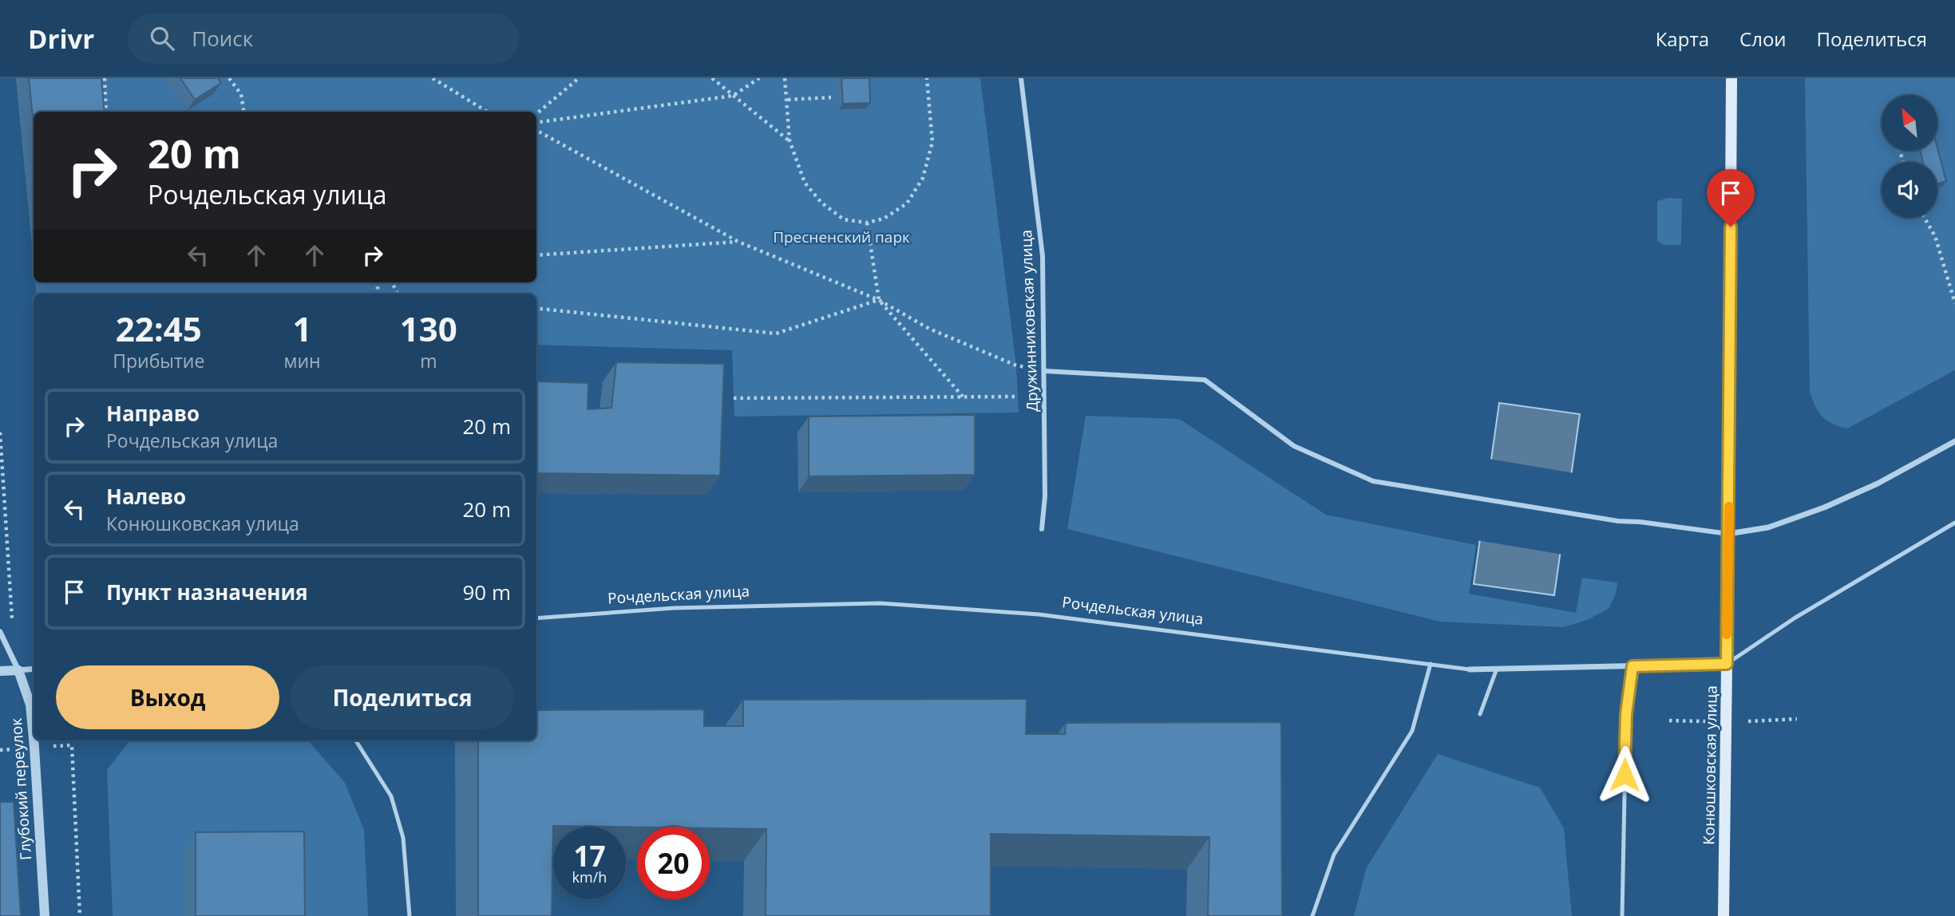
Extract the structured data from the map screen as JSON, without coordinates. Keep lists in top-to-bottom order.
{
  "streets": {
    "main road": ["Конюшковская улица"],
    "street": ["Дружинниковская улица", "Рочдельская улица", "Глубокий переулок"]
  },
  "crossings": [
    ["Рочдельская улица", "Конюшковская улица"]
  ],
  "parks": ["Пресненский парк"],
  "north": "top left",
  "page": {
    "header": "Drivr",
    "search": "Поиск",
    "nav": ["Карта", "Слои", "Поделиться"],
    "turn": ["20 m", "Рочдельская улица"],
    "eta": [
      "22:45",
      "Прибытие",
      "1",
      "мин",
      "130",
      "m"
    ],
    "list": [
      {
        "name": "Направо",
        "note": "Рочдельская улица",
        "value": "20 m"
      },
      {
        "name": "Налево",
        "note": "Конюшковская улица",
        "value": "20 m"
      },
      {
        "name": "Пункт назначения",
        "value": "90 m"
      }
    ],
    "buttons": ["Выход", "Поделиться"],
    "speed": "17 km/h",
    "limit": "20"
  }
}
